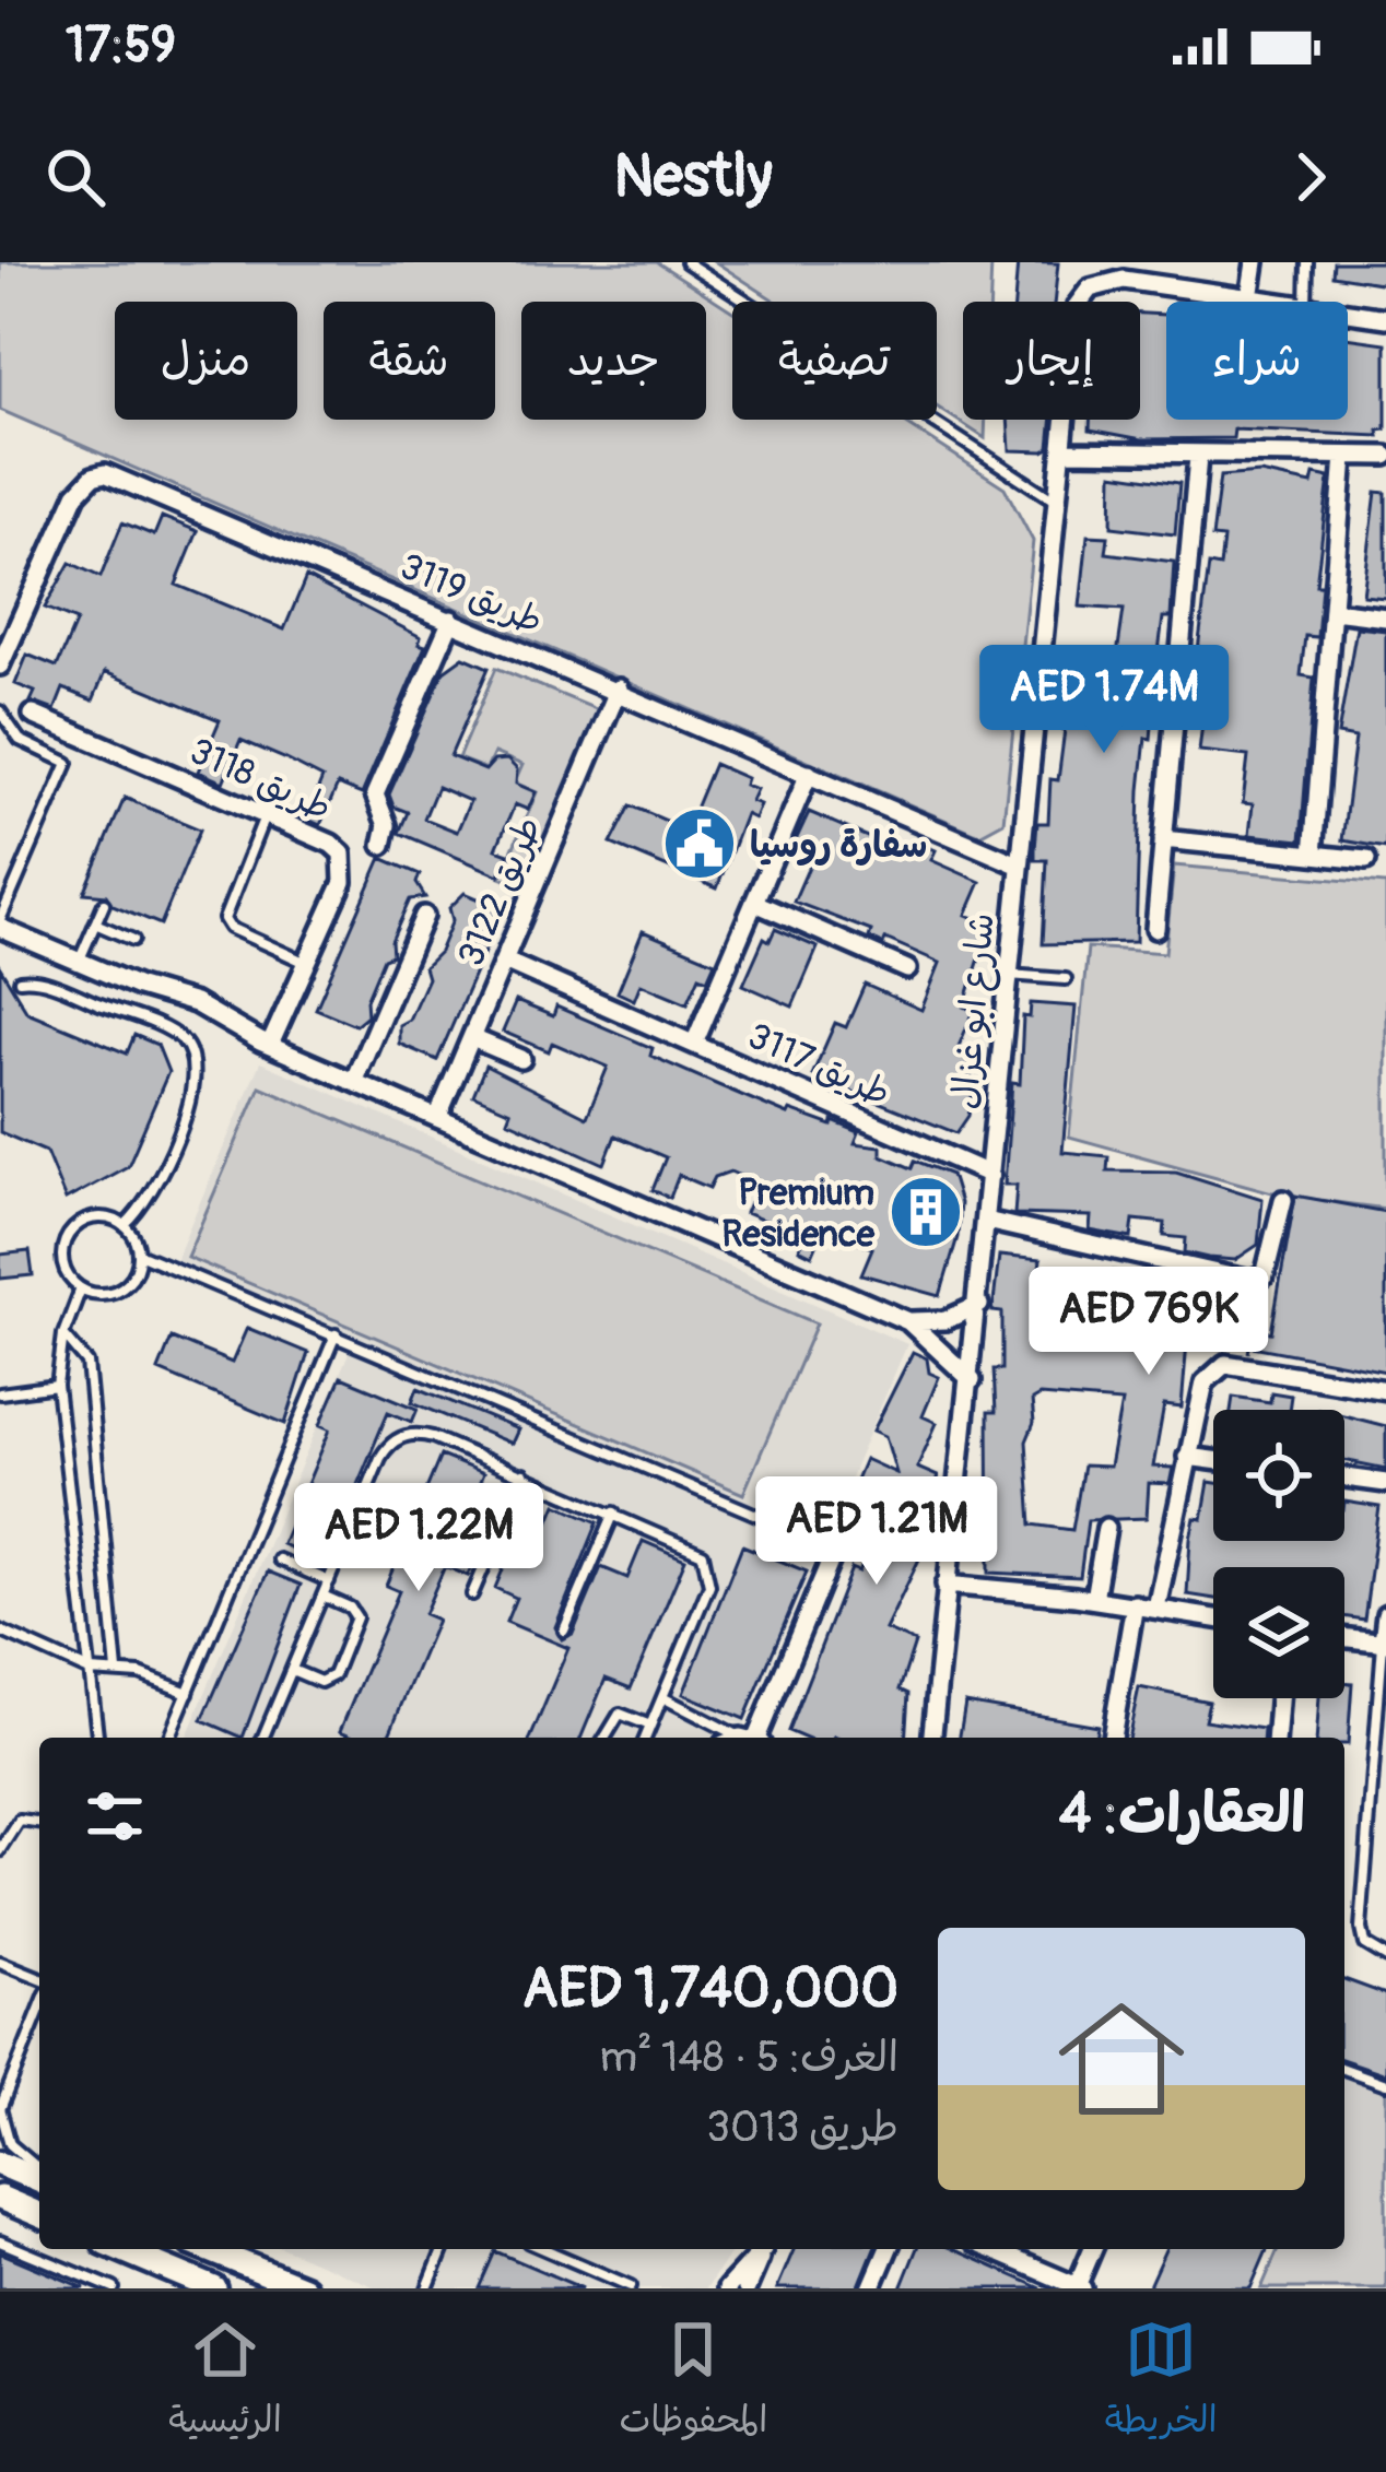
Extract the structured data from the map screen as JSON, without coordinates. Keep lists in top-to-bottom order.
{
  "streets": {
    "street": [
      "طريق 3119",
      "طريق 3118",
      "طريق 3122",
      "شارع ابو غزال",
      "طريق 3117"
    ]
  },
  "crossings": [
    ["طريق 3119", "طريق 3122"],
    ["طريق 3119", "شارع ابو غزال"],
    ["طريق 3119", "طريق 3117"],
    ["طريق 3122", "طريق 3117"],
    ["شارع ابو غزال", "طريق 3117"]
  ],
  "places": {
    "public building": ["سفارة روسيا"],
    "building": ["Premium Residence"]
  },
  "page": {
    "status": "17:59",
    "header": "Nestly",
    "chip": [
      "شراء",
      "إيجار",
      "تصفية",
      "جديد",
      "شقة",
      "منزل"
    ],
    "price": [
      "AED 1.74M",
      "AED 769K",
      "AED 1.21M",
      "AED 1.22M"
    ],
    "heading": "العقارات: 4",
    "list": [
      {
        "name": "AED 1,740,000",
        "note": "الغرف: 5 · 148 m² · طريق 3013"
      }
    ],
    "tabs": ["الخريطة", "المحفوظات", "الرئيسية"]
  }
}
